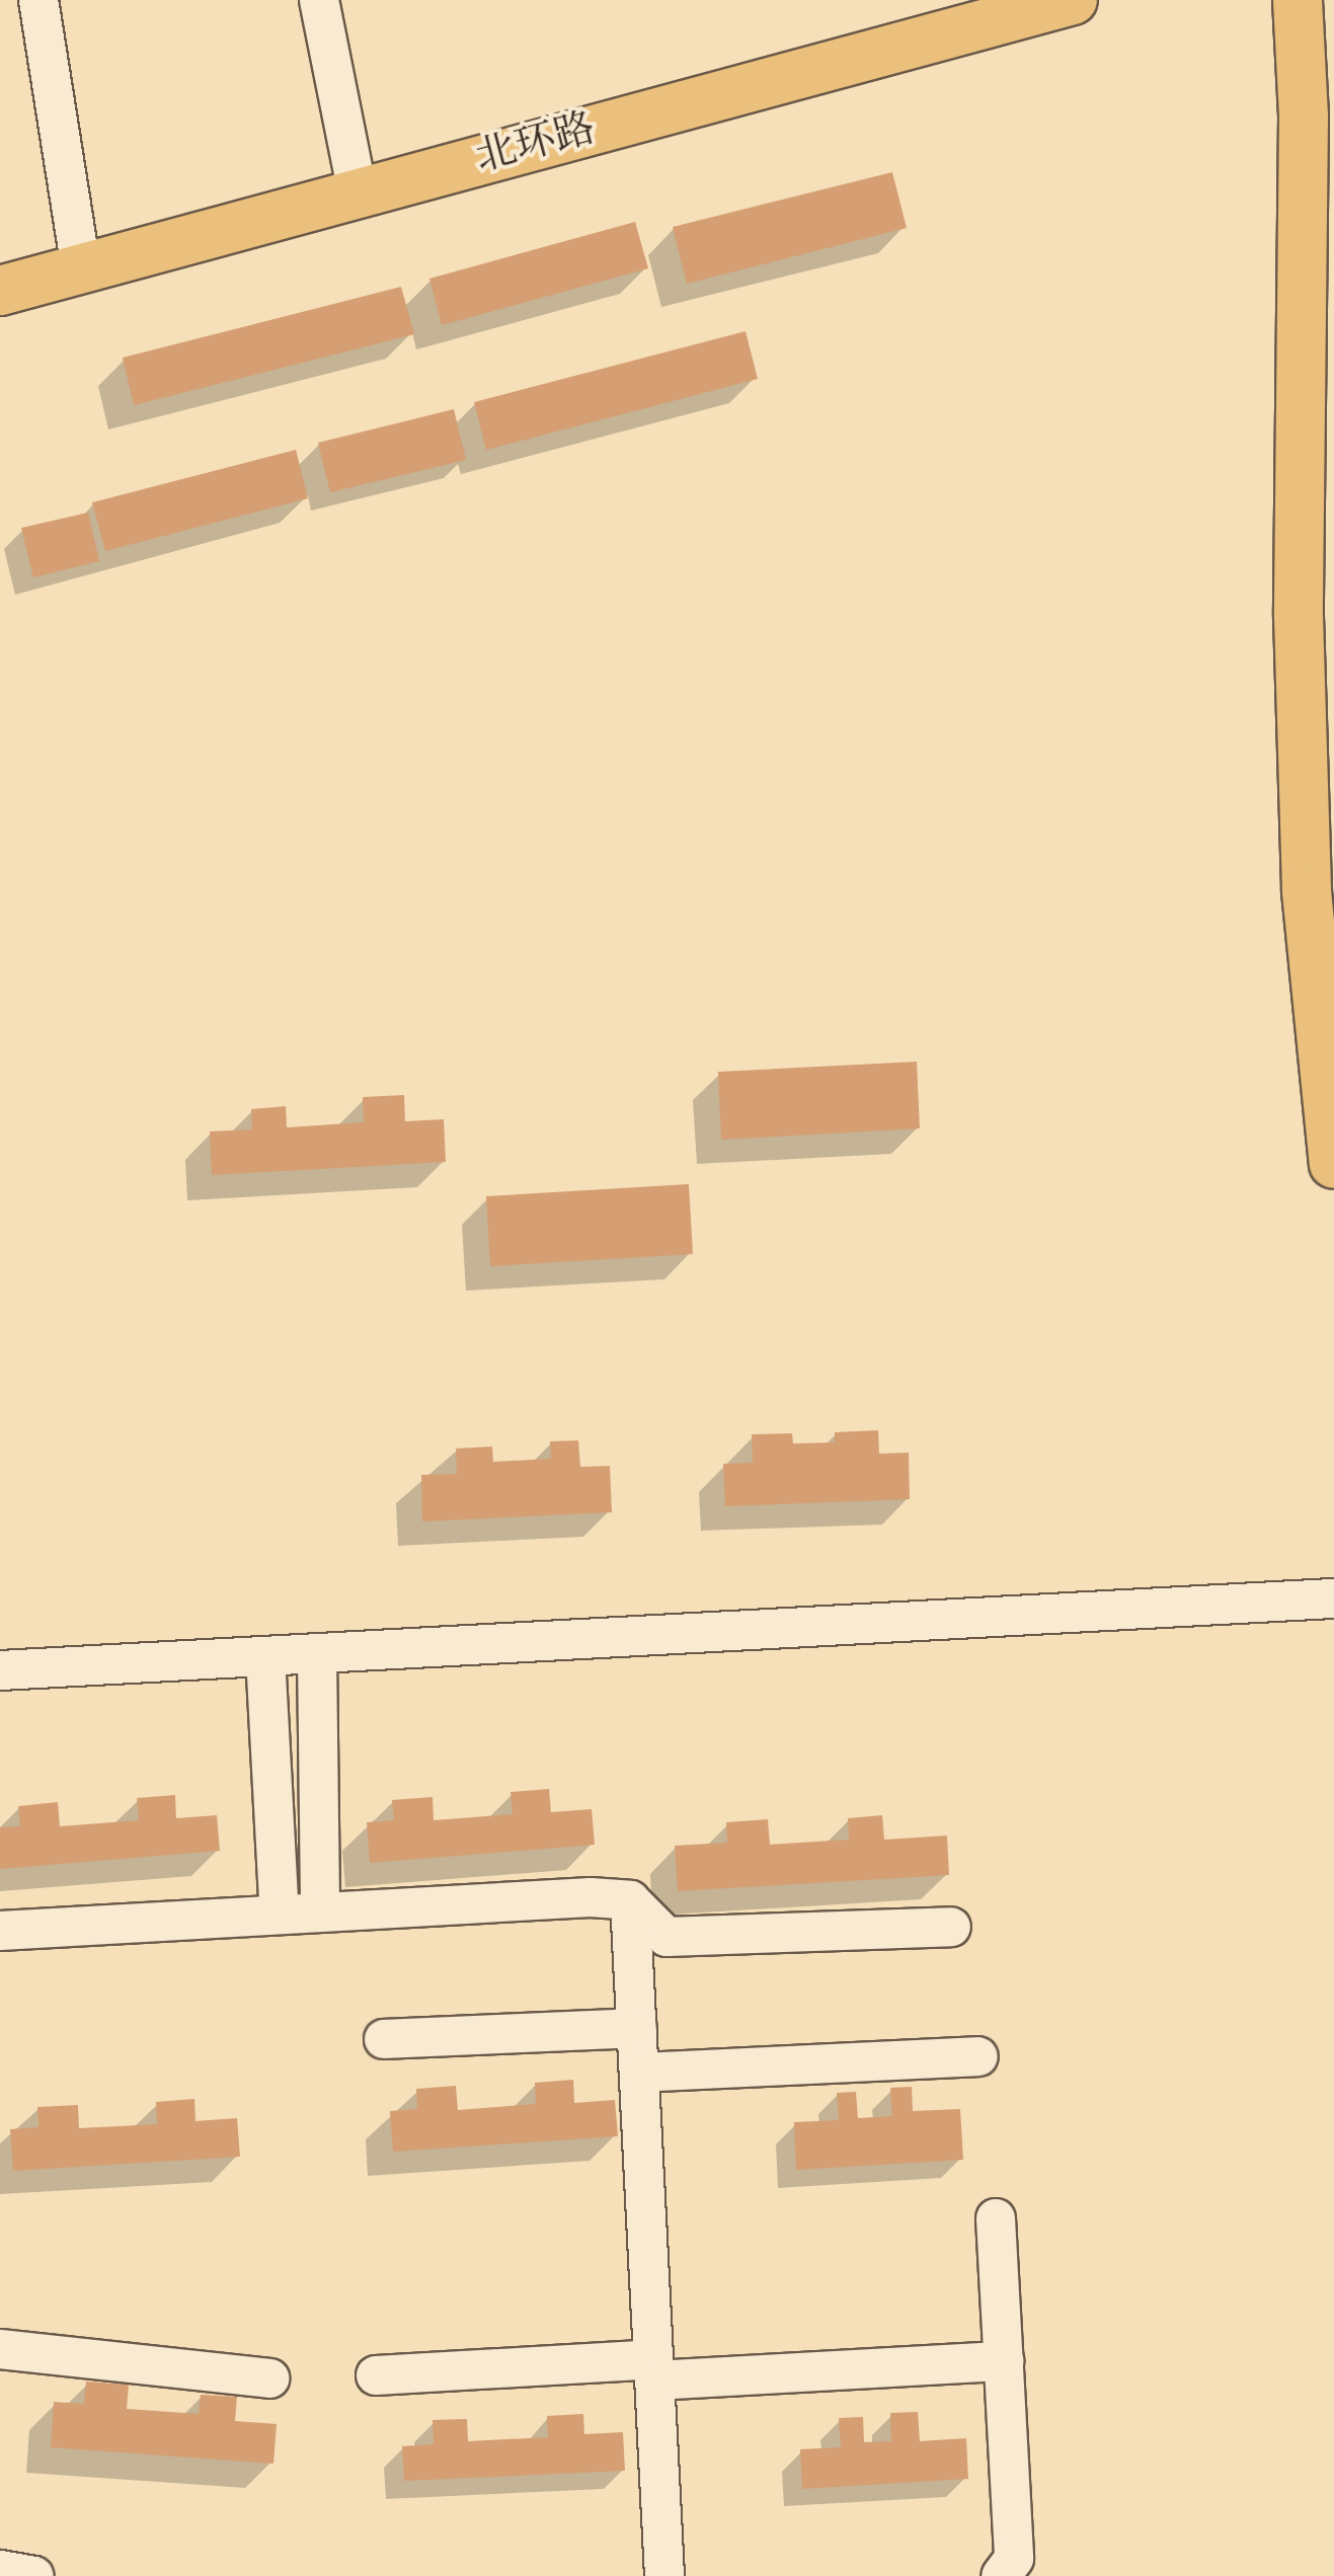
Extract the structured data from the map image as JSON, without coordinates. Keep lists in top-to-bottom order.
{
  "streets": {
    "main road": ["北环路"]
  }
}
